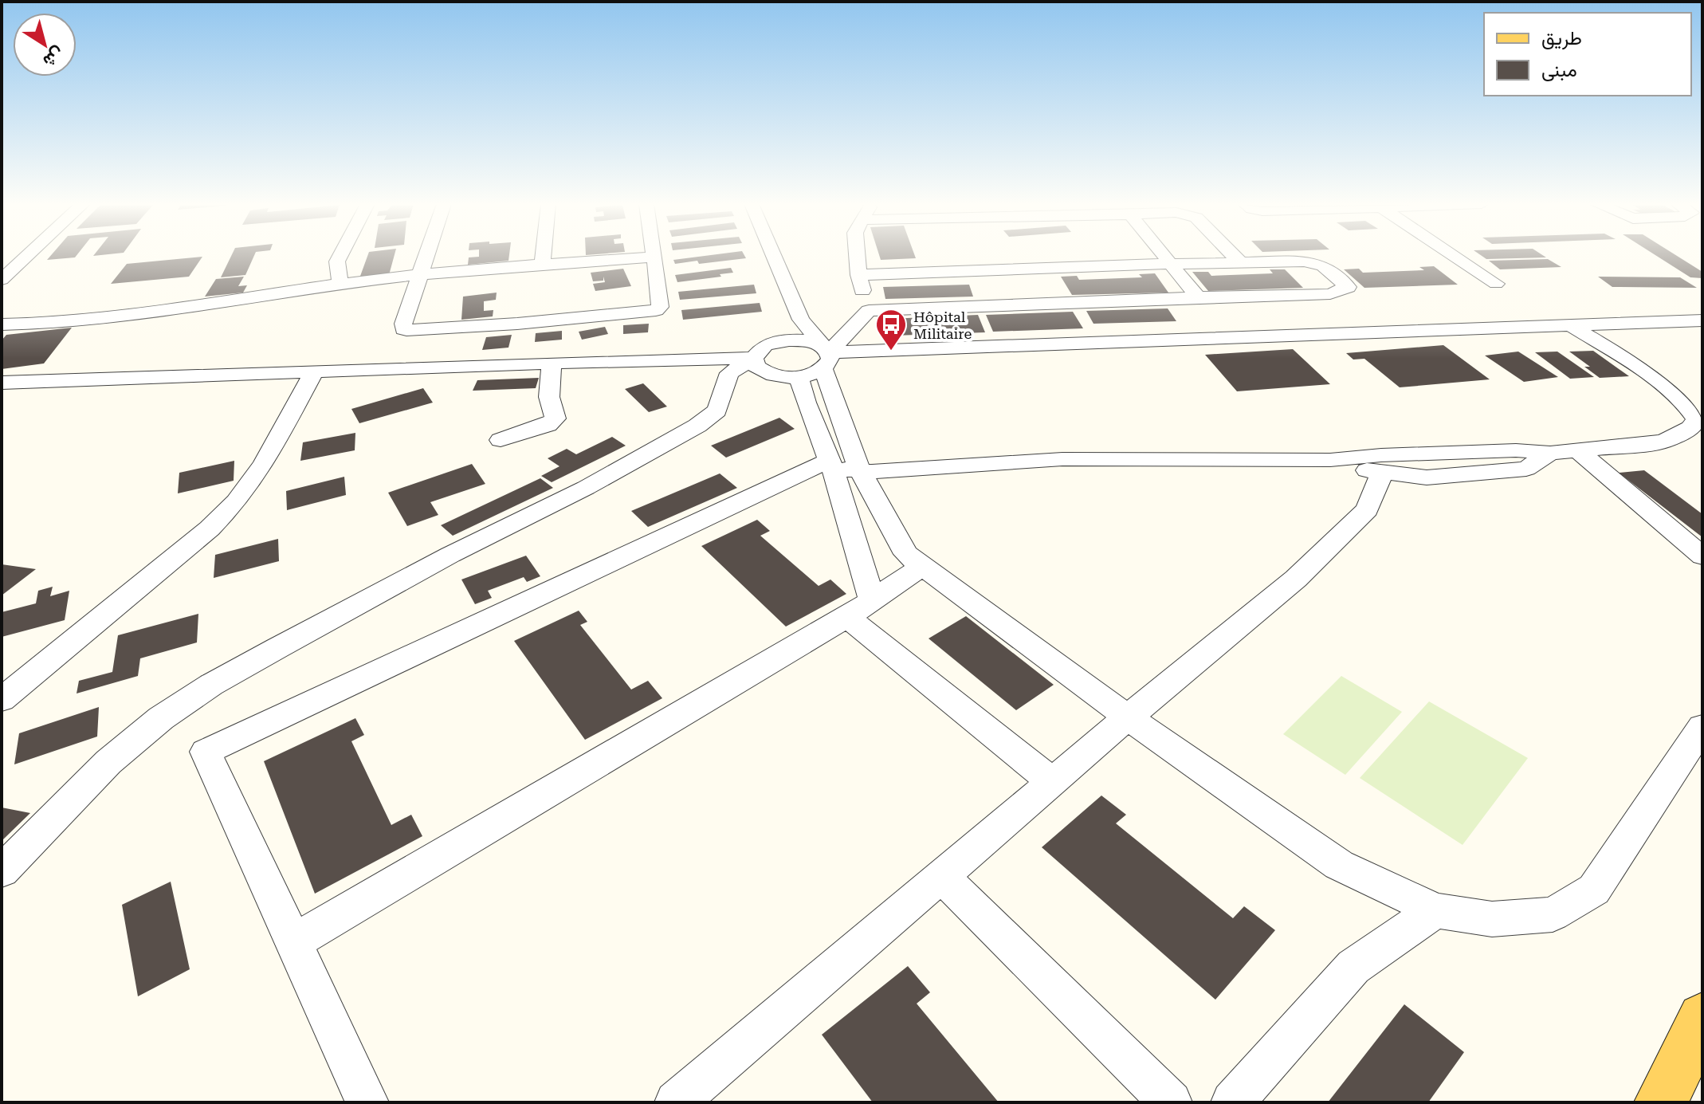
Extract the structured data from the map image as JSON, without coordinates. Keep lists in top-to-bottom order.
{
  "places": {
    "bus stop": ["Hôpital Militaire"]
  },
  "legend": ["طريق", "مبنى"],
  "north": "bottom right"
}
